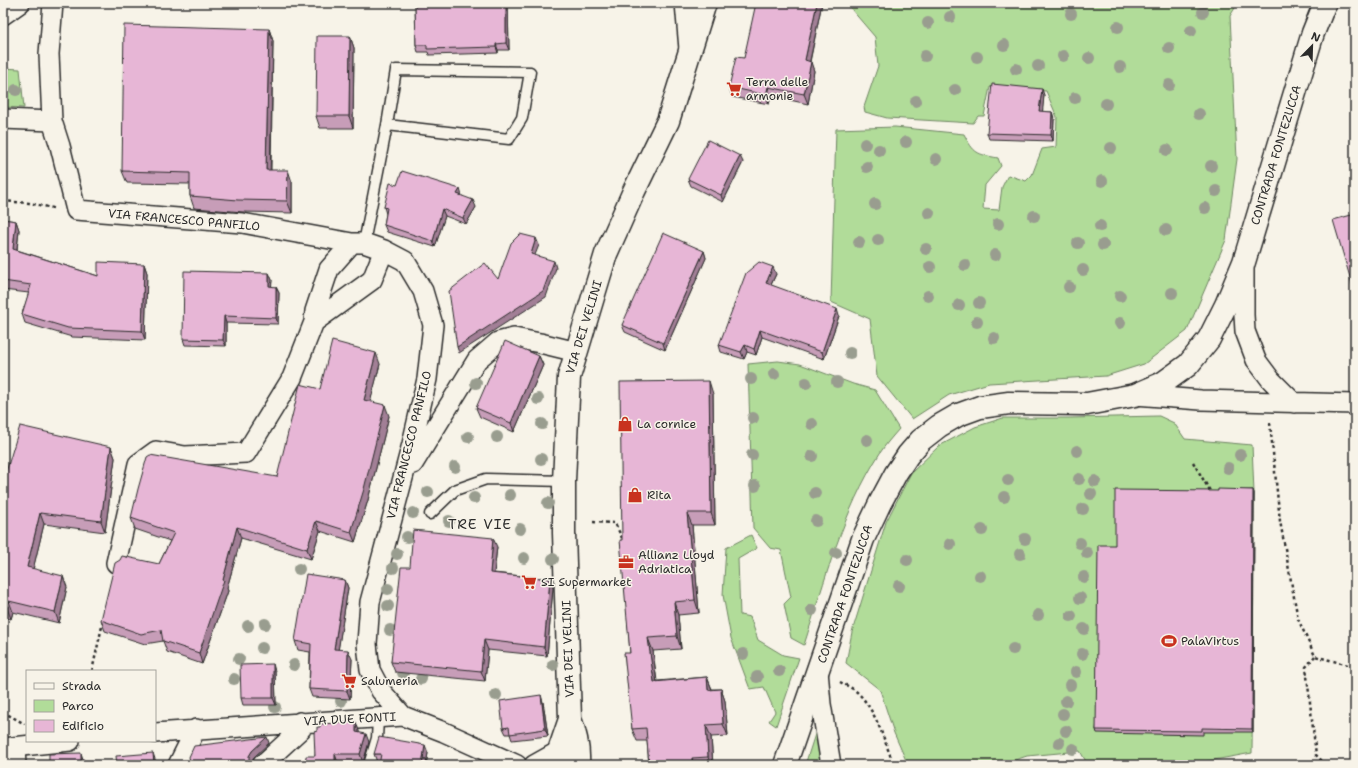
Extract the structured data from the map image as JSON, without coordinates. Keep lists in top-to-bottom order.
{
  "streets": {
    "street": [
      "CONTRADA FONTEZUCCA",
      "VIA FRANCESCO PANFILO",
      "VIA DEI VELINI",
      "VIA DUE FONTI"
    ]
  },
  "crossings": [
    ["VIA FRANCESCO PANFILO", "VIA DUE FONTI"]
  ],
  "districts": ["TRE VIE"],
  "places": {
    "supermarket": ["Terra delle armonie", "SI Supermarket", "Salumeria"],
    "shop": ["La cornice", "Rita"],
    "office": ["Allianz Lloyd Adriatica"],
    "sports": ["PalaVirtus"]
  },
  "legend": ["Strada", "Parco", "Edificio"],
  "north": "top right"
}
